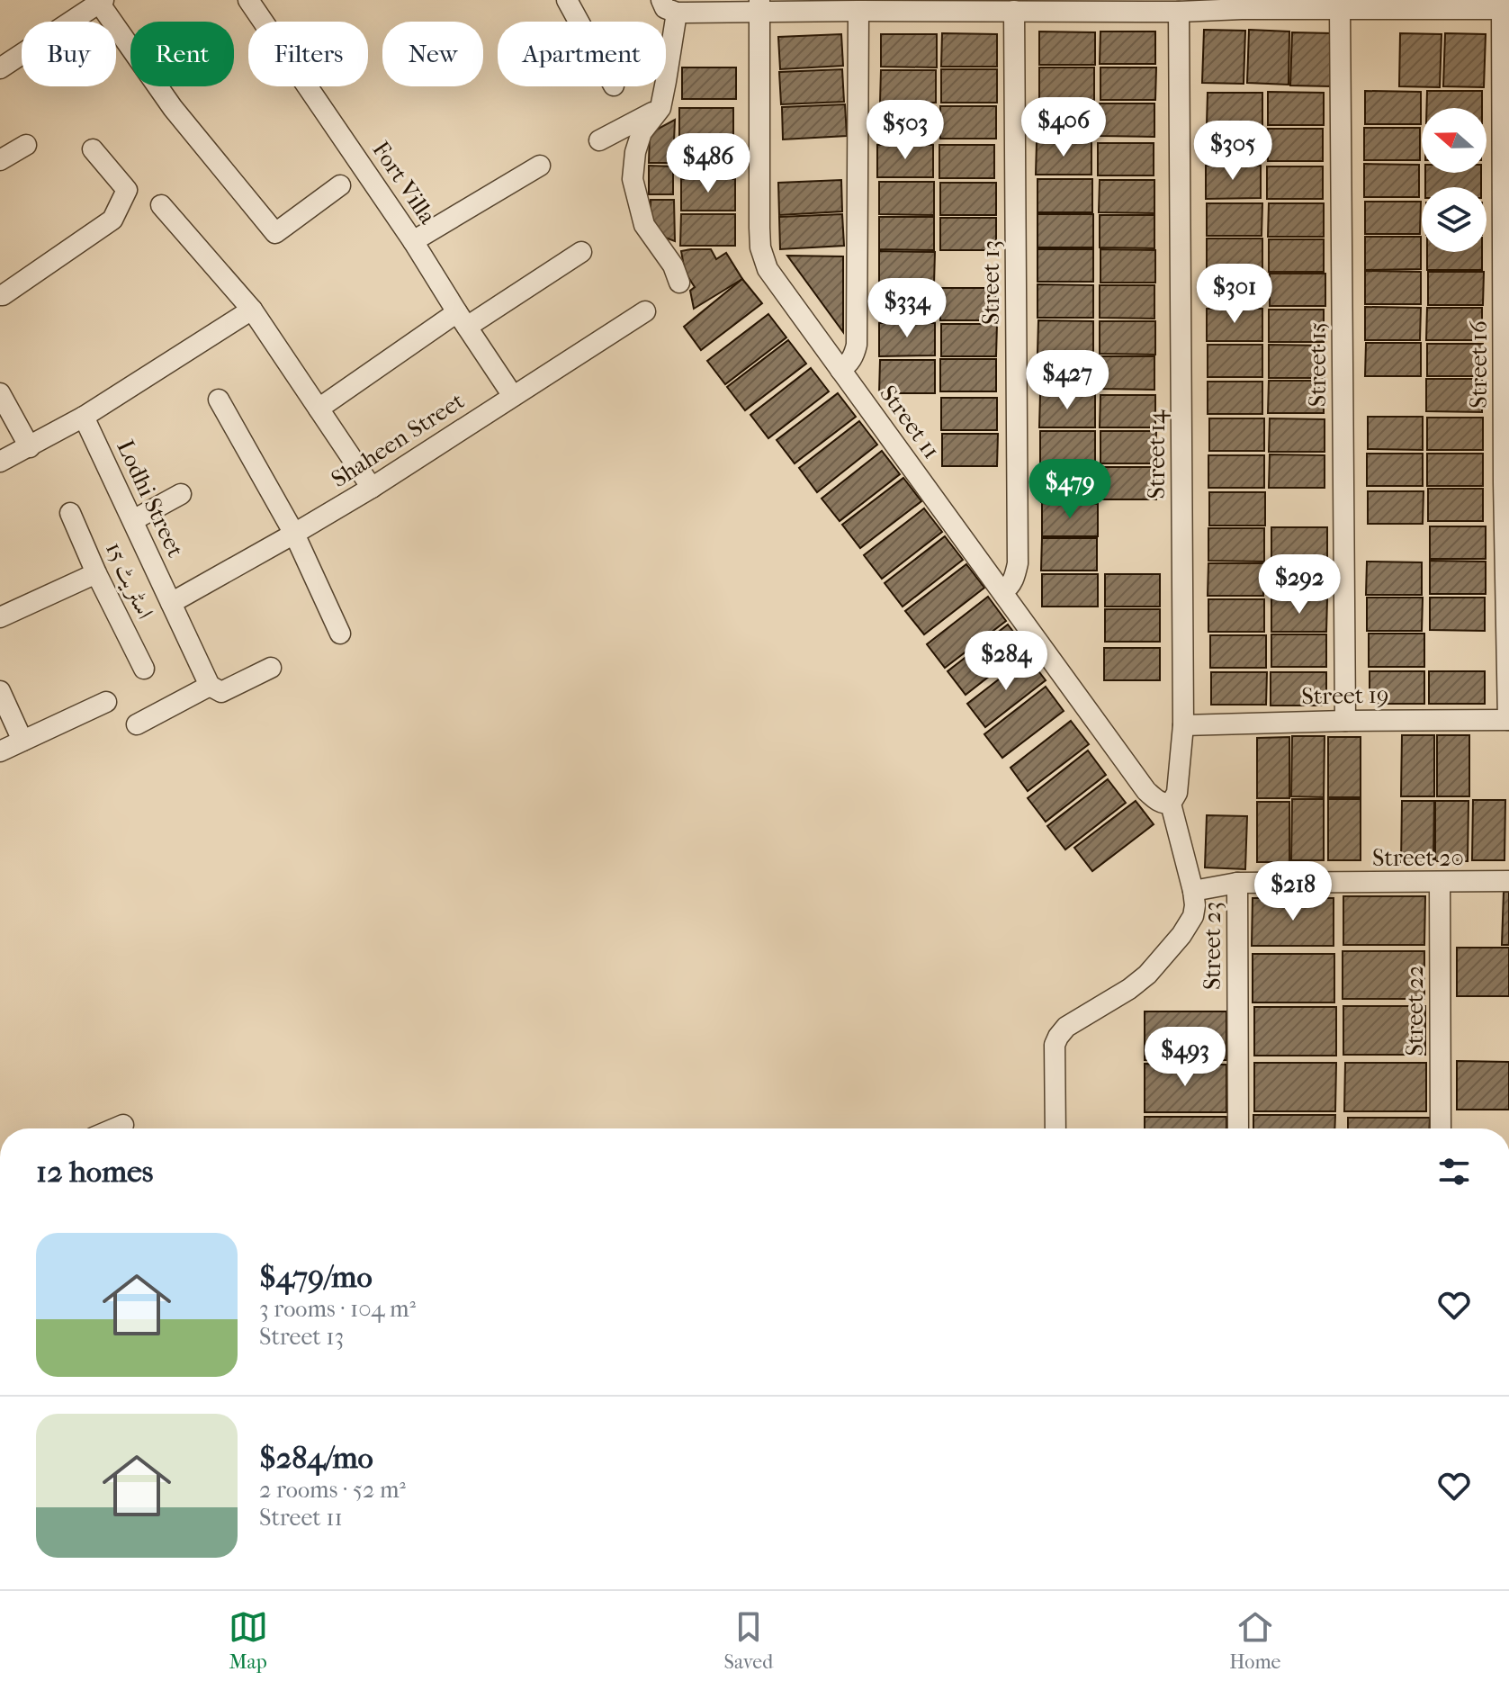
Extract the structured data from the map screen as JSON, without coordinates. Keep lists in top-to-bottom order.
{
  "streets": {
    "street": [
      "Fort Villa",
      "Street 13",
      "Street 15",
      "Street 16",
      "Street 11",
      "Shaheen Street",
      "Street 14",
      "Lodhi Street",
      "اسٹریٹ 15",
      "Street 19",
      "Street 20",
      "Street 23",
      "Street 22"
    ]
  },
  "crossings": [
    ["Fort Villa", "Shaheen Street"],
    ["Street 13", "Street 11"],
    ["Street 15", "Street 19"],
    ["Street 16", "Street 19"],
    ["Street 11", "Street 14"],
    ["Shaheen Street", "Lodhi Street"],
    ["Street 14", "Street 19"],
    ["Street 14", "Street 20"],
    ["Street 20", "Street 23"],
    ["Street 20", "Street 22"]
  ],
  "north": "left",
  "page": {
    "chip": [
      "Buy",
      "Rent",
      "Filters",
      "New",
      "Apartment"
    ],
    "price": [
      "$406",
      "$503",
      "$305",
      "$486",
      "$301",
      "$334",
      "$427",
      "$479",
      "$292",
      "$284",
      "$218",
      "$493"
    ],
    "heading": "12 homes",
    "list": [
      {
        "name": "$479/mo",
        "note": "3 rooms · 104 m² · Street 13"
      },
      {
        "name": "$284/mo",
        "note": "2 rooms · 52 m² · Street 11"
      }
    ],
    "tabs": ["Map", "Saved", "Home"]
  }
}
